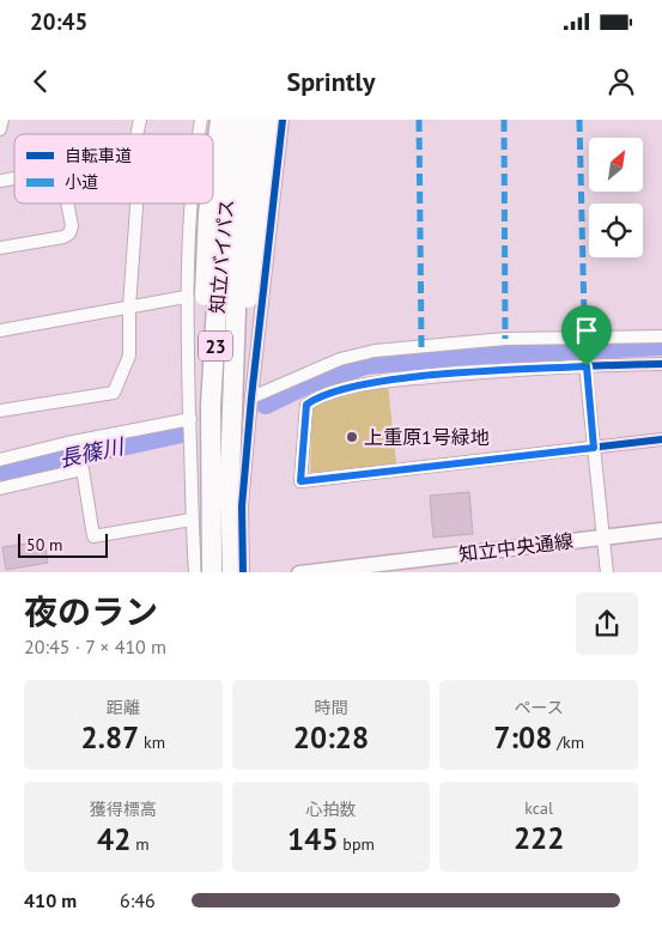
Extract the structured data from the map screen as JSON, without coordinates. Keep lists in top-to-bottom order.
{
  "streets": {
    "highway": ["知立バイパス", "23"],
    "street": ["知立中央通線"]
  },
  "water": ["長篠川"],
  "places": ["上重原1号緑地"],
  "legend": ["自転車道", "小道"],
  "scale_bar": "50 m",
  "north": "top right",
  "page": {
    "status": "20:45",
    "header": "Sprintly",
    "scale": "50 m",
    "heading": ["夜のラン", "20:45 · 7 × 410 m"],
    "stats": [
      ["距離", "2.87 km"],
      ["時間", "20:28"],
      ["ペース", "7:08 /km"],
      ["獲得標高", "42 m"],
      ["心拍数", "145 bpm"],
      ["kcal", "222"]
    ],
    "list": [
      {
        "name": "410 m",
        "note": "6:46"
      }
    ]
  }
}
